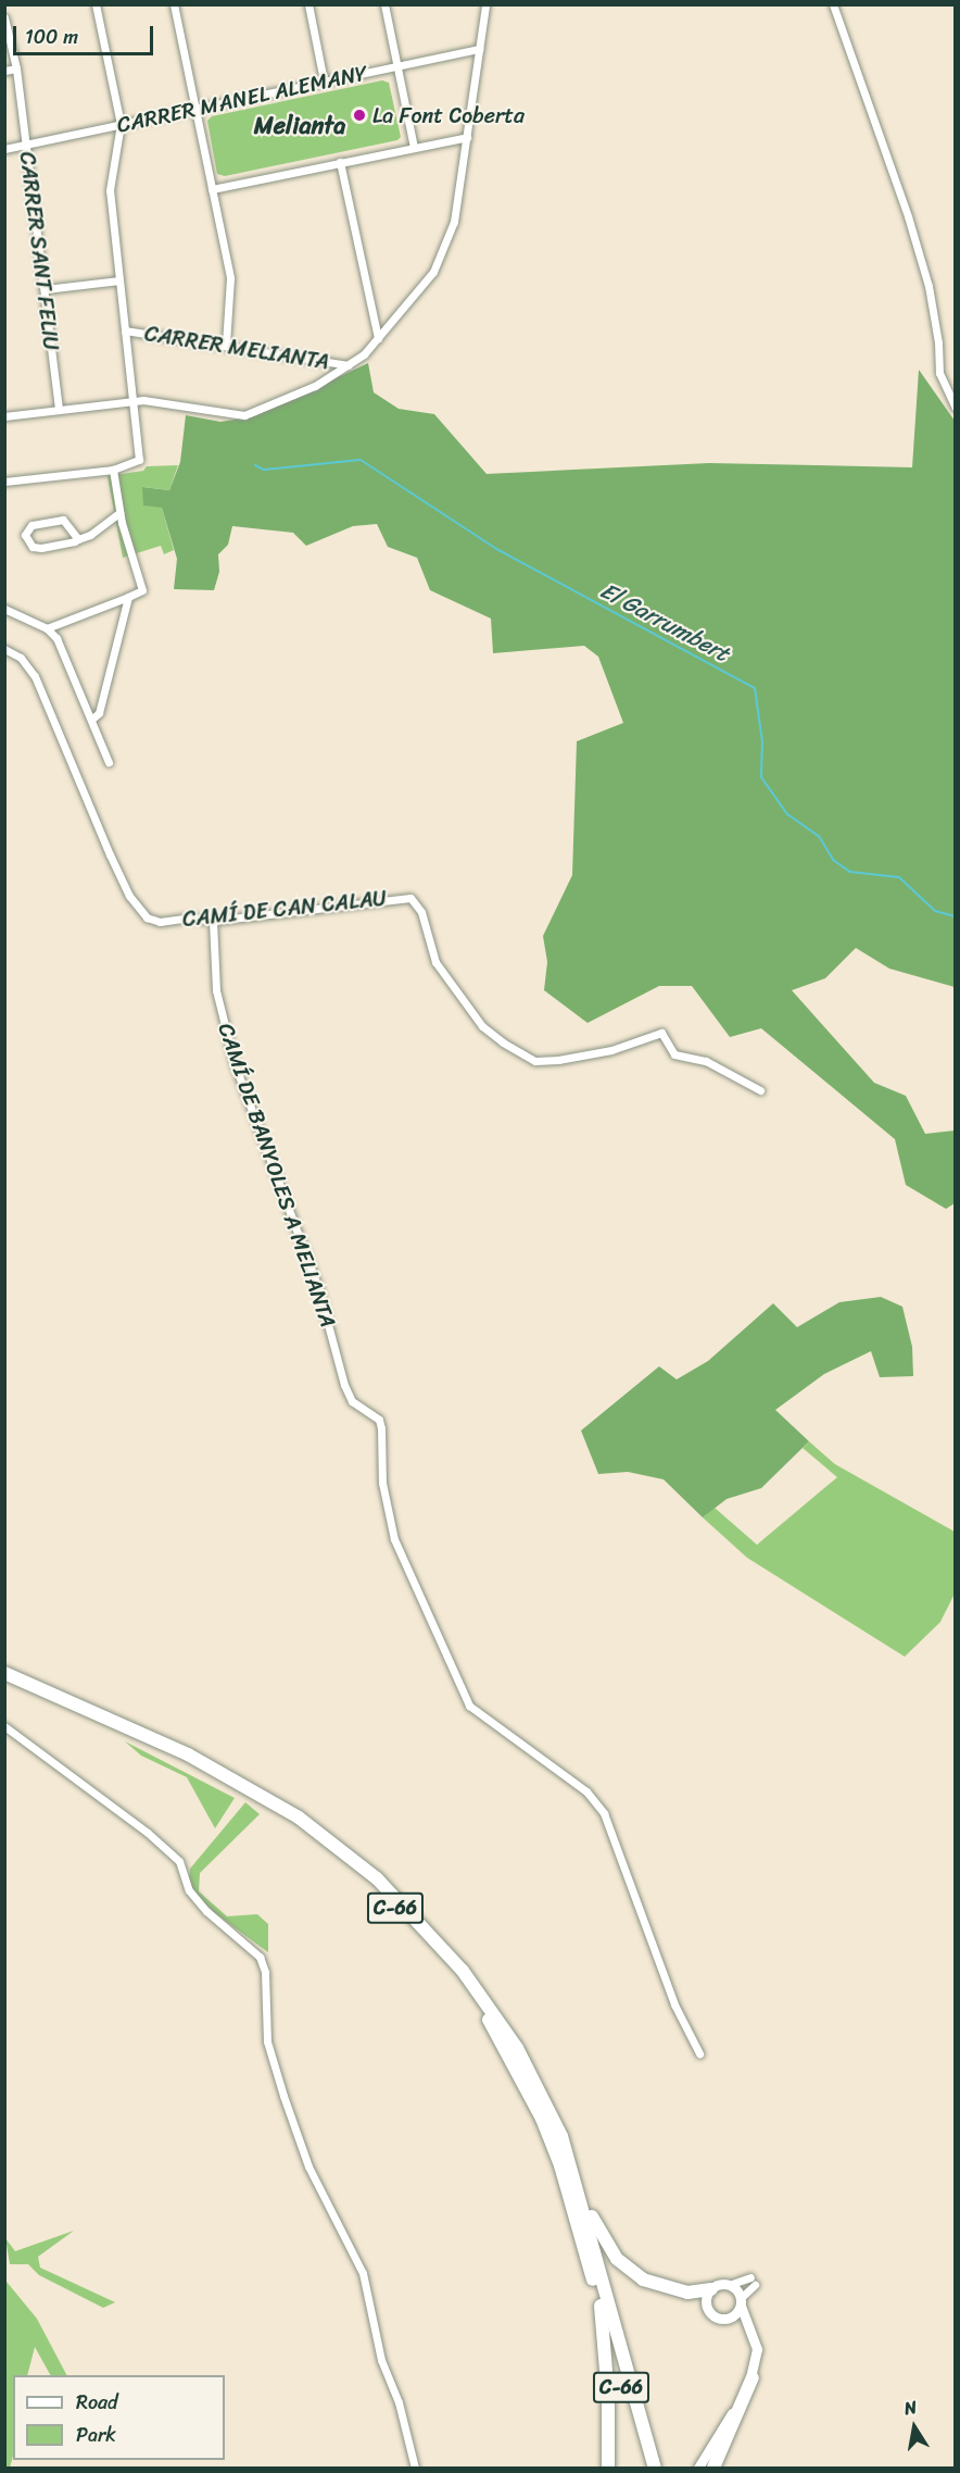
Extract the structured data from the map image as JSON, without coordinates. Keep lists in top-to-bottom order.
{
  "streets": {
    "highway": ["C-66"],
    "street": [
      "CARRER MANEL ALEMANY",
      "CARRER SANT FELIU",
      "CARRER MELIANTA",
      "CAMÍ DE CAN CALAU",
      "CAMÍ DE BANYOLES A MELIANTA"
    ]
  },
  "crossings": [
    ["CARRER MANEL ALEMANY", "CARRER SANT FELIU"],
    ["CAMÍ DE CAN CALAU", "CAMÍ DE BANYOLES A MELIANTA"]
  ],
  "districts": ["Melianta"],
  "water": ["El Garrumbert"],
  "places": ["La Font Coberta"],
  "legend": ["Road", "Park"],
  "scale_bar": "100 m",
  "north": "top"
}
